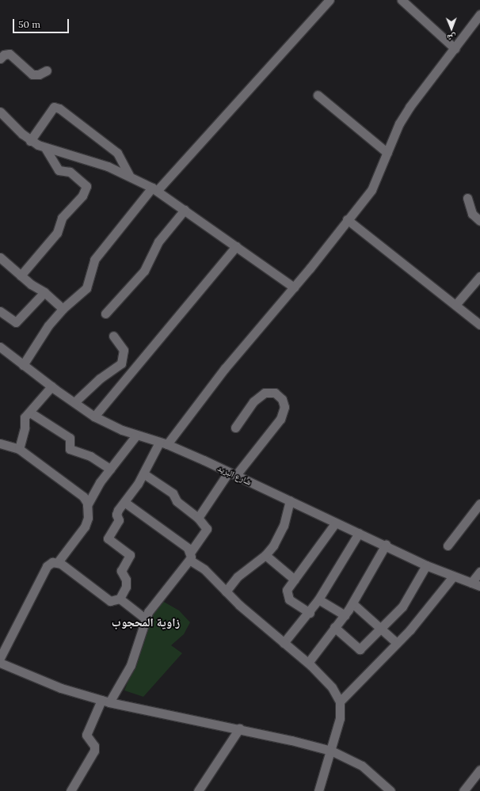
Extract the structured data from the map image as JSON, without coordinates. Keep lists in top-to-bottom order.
{
  "streets": {
    "street": ["شارع البريد"]
  },
  "districts": ["زاوية المحجوب"],
  "scale_bar": "50 m",
  "north": "bottom"
}
